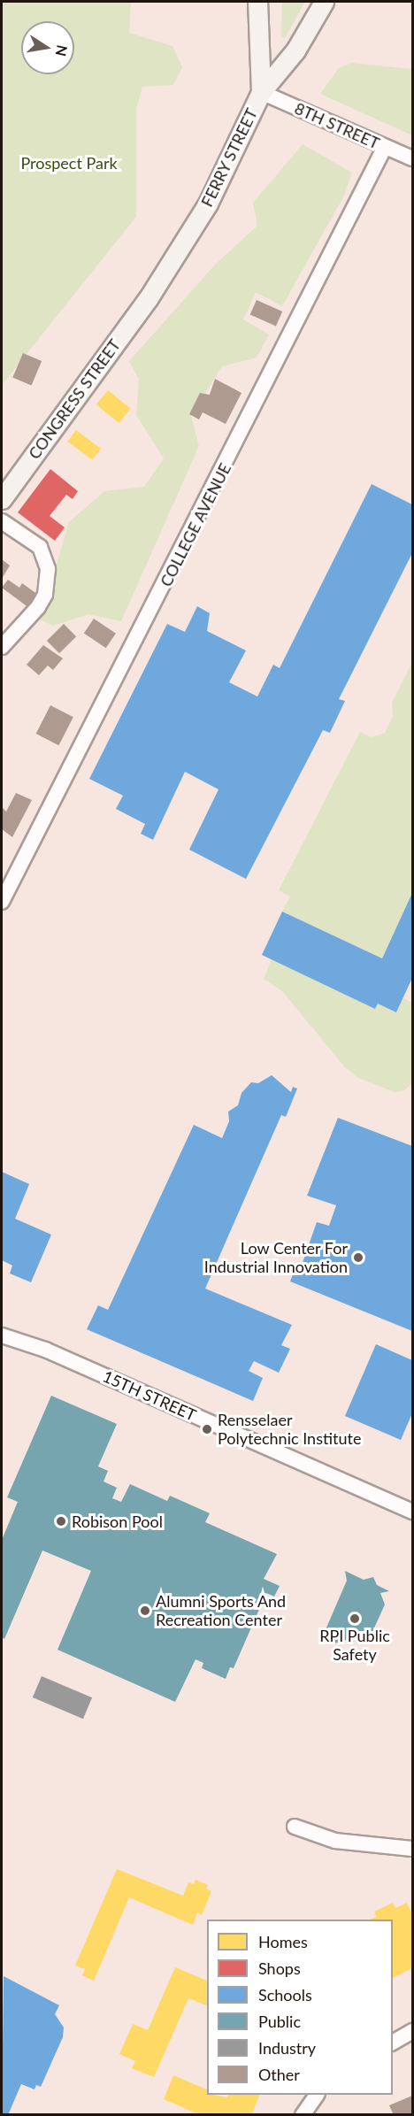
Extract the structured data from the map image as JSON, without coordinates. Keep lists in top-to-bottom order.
{
  "streets": {
    "main road": ["FERRY STREET", "CONGRESS STREET"],
    "street": ["8TH STREET", "COLLEGE AVENUE", "15TH STREET"]
  },
  "crossings": [
    ["8TH STREET", "FERRY STREET"],
    ["8TH STREET", "COLLEGE AVENUE"],
    ["FERRY STREET", "CONGRESS STREET"]
  ],
  "parks": ["Prospect Park"],
  "places": [
    "Low Center For Industrial Innovation",
    "Rensselaer Polytechnic Institute",
    "Robison Pool",
    "Alumni Sports And Recreation Center",
    "RPI Public Safety"
  ],
  "legend": [
    "Homes",
    "Shops",
    "Schools",
    "Public",
    "Industry",
    "Other"
  ],
  "north": "right"
}
